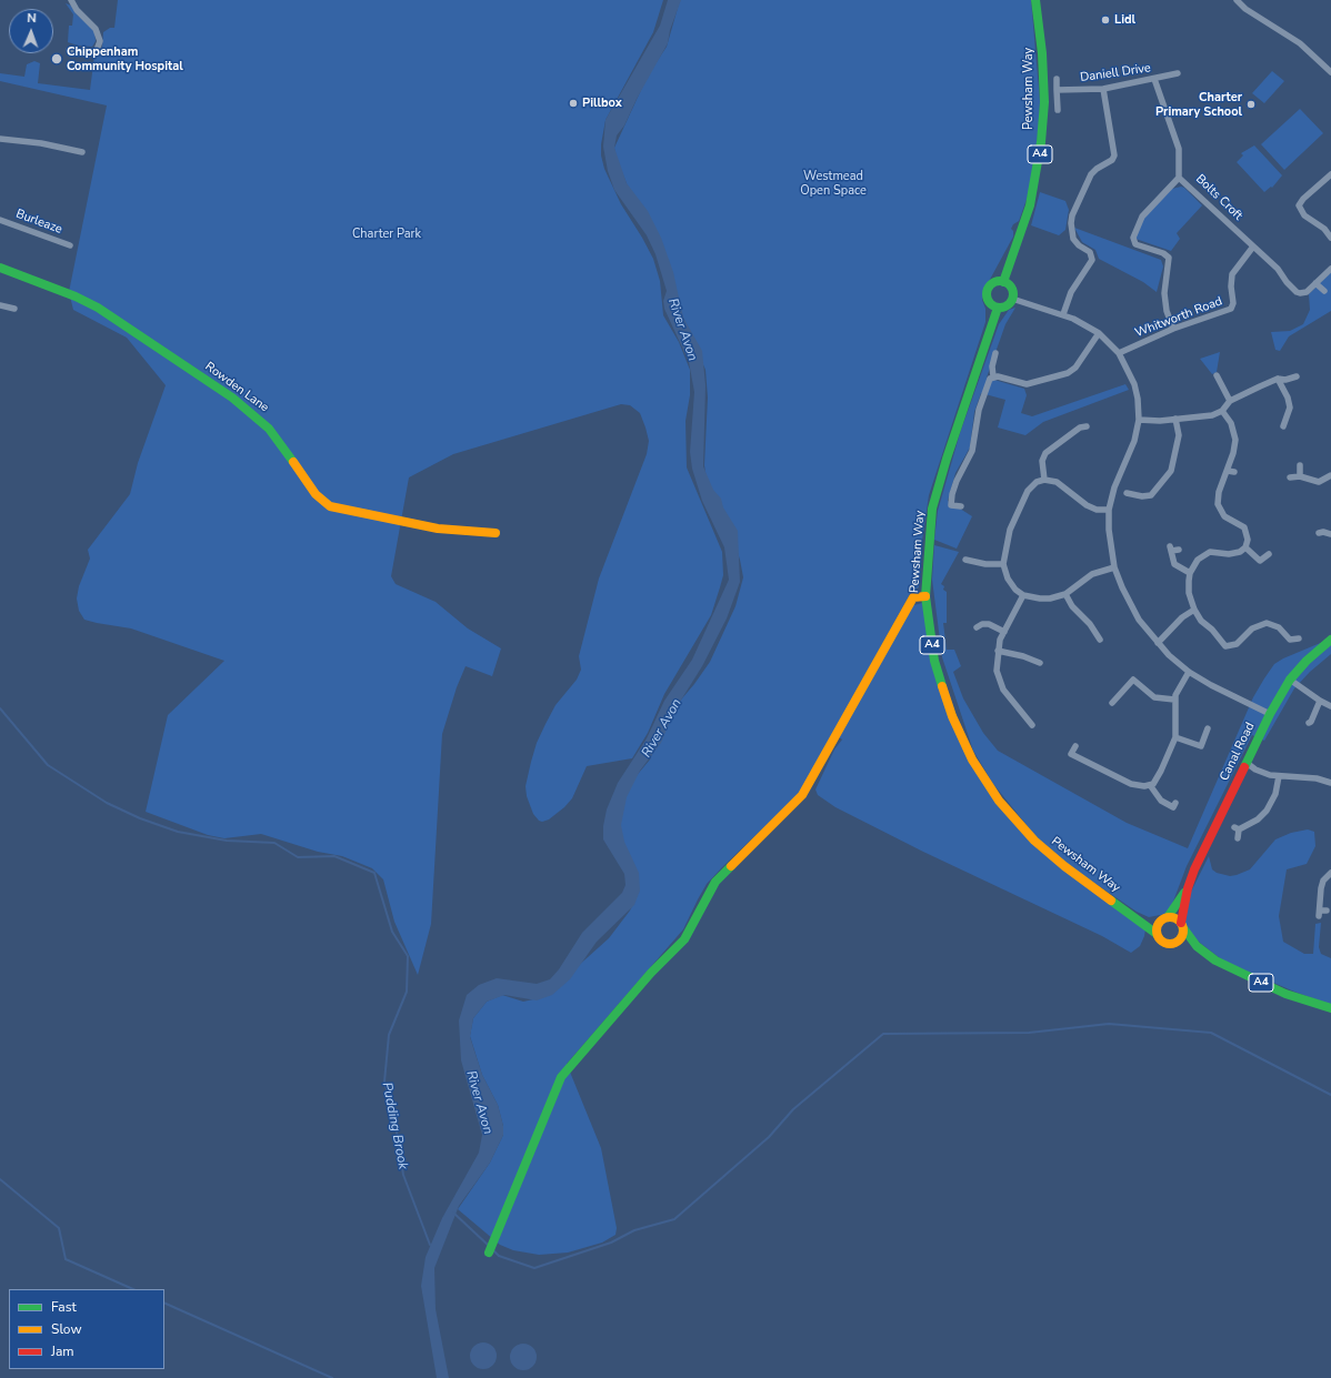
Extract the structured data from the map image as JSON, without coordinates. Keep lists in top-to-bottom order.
{
  "streets": {
    "street": [
      "Daniell Drive",
      "Pewsham Way",
      "A4",
      "Bolts Croft",
      "Burleaze",
      "Whitworth Road",
      "Rowden Lane",
      "Canal Road"
    ]
  },
  "crossings": [
    ["Daniell Drive", "Bolts Croft"],
    ["Pewsham Way", "A4"],
    ["Pewsham Way", "Canal Road"],
    ["A4", "Canal Road"],
    ["Bolts Croft", "Whitworth Road"]
  ],
  "water": ["River Avon", "Pudding Brook"],
  "parks": ["Westmead Open Space", "Charter Park"],
  "places": [
    "Lidl",
    "Chippenham Community Hospital",
    "Pillbox",
    "Charter Primary School"
  ],
  "legend": ["Fast", "Slow", "Jam"],
  "north": "top"
}
